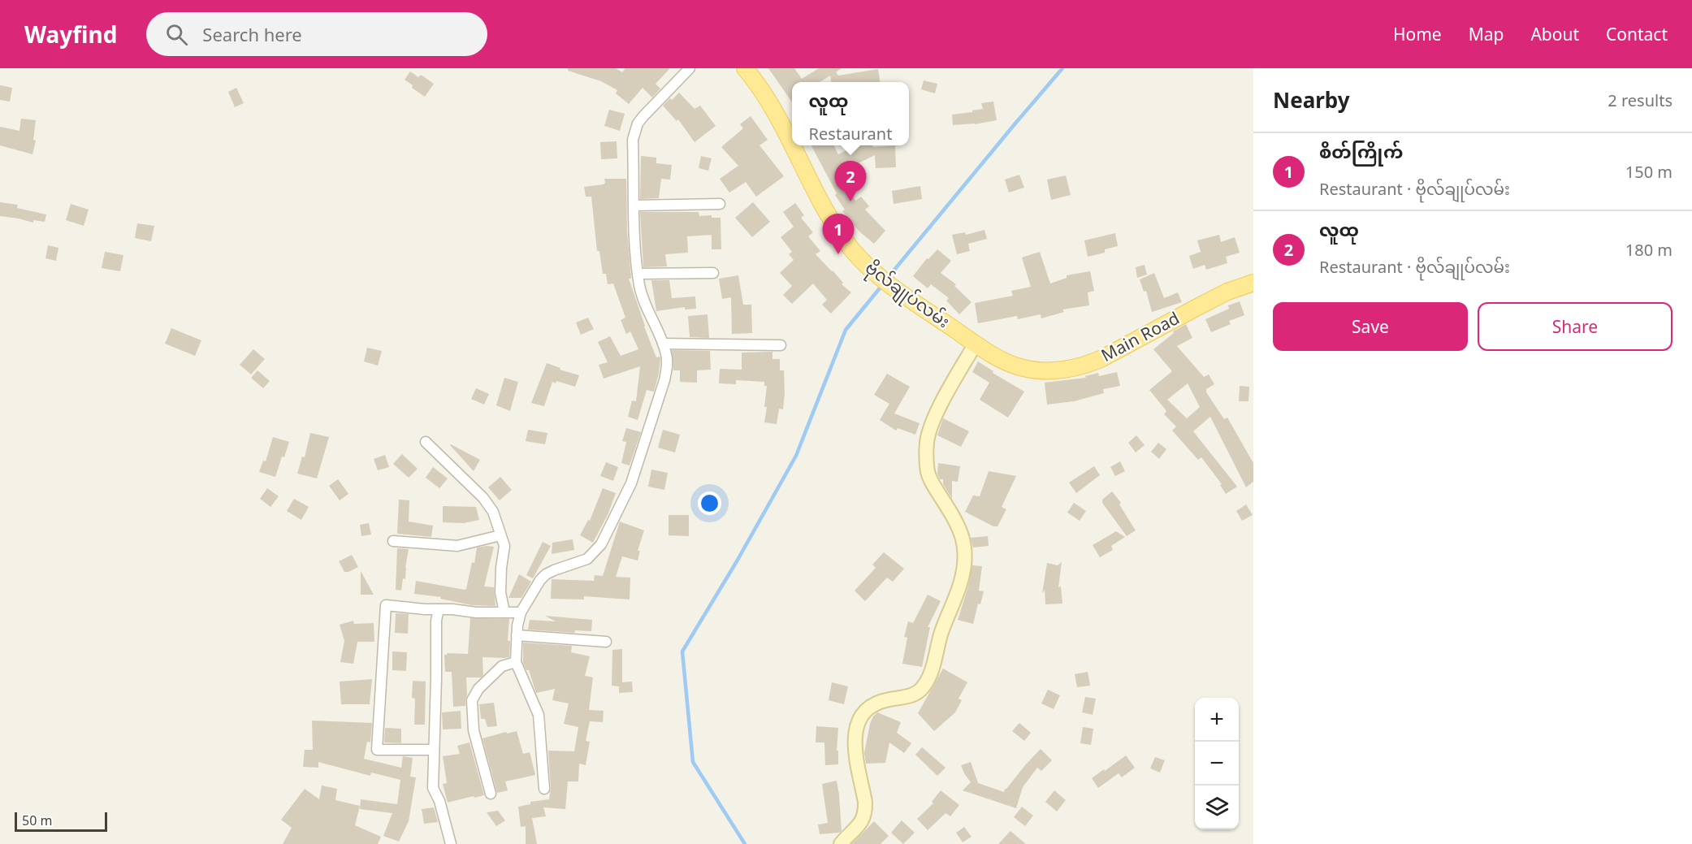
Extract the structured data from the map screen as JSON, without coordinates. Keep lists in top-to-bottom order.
{
  "streets": {
    "main road": ["ဗိုလ်‌ချုပ်‌လမ်း", "Main Road"]
  },
  "crossings": [
    ["ဗိုလ်‌ချုပ်‌လမ်း", "Main Road"]
  ],
  "scale_bar": "50 m",
  "page": {
    "header": "Wayfind",
    "search": "Search here",
    "nav": [
      "Home",
      "Map",
      "About",
      "Contact"
    ],
    "heading": ["Nearby", "2 results"],
    "popup": ["လူထု", "Restaurant"],
    "list": [
      {
        "mark": "1",
        "name": "စိတ်ကြိုက်",
        "note": "Restaurant · ဗိုလ်‌ချုပ်‌လမ်း",
        "value": "150 m"
      },
      {
        "mark": "2",
        "name": "လူထု",
        "note": "Restaurant · ဗိုလ်‌ချုပ်‌လမ်း",
        "value": "180 m"
      }
    ],
    "pins": ["2", "1"],
    "buttons": ["Save", "Share"],
    "map_buttons": ["+", "−"],
    "scale": "50 m"
  }
}
